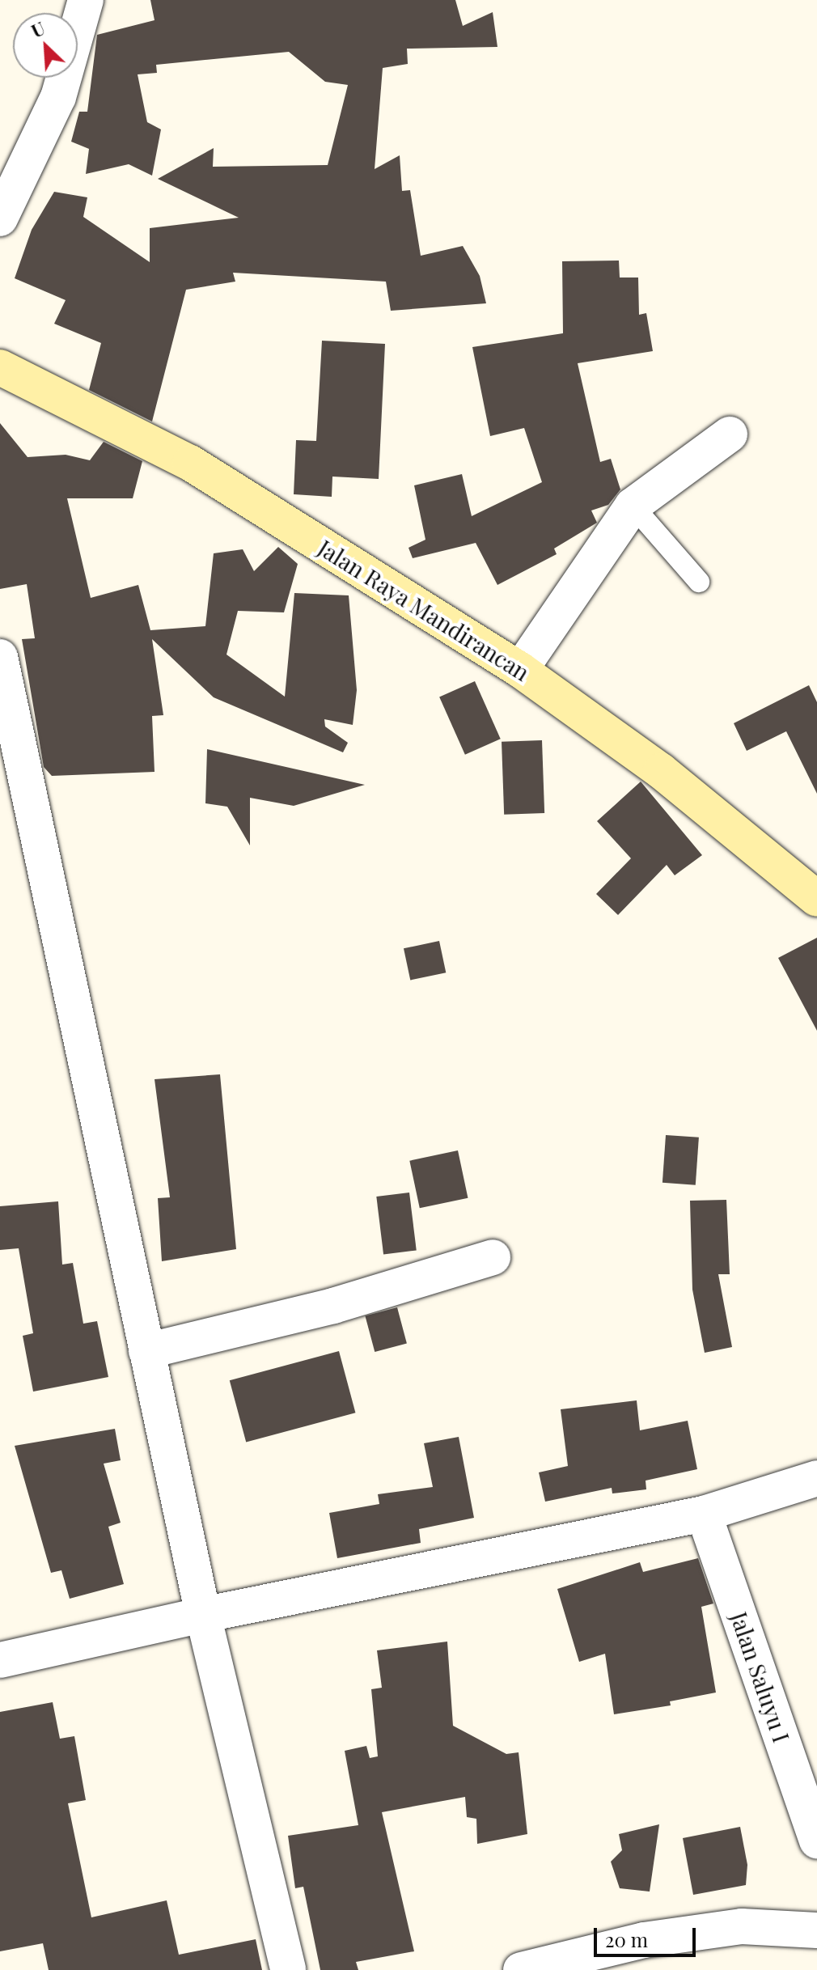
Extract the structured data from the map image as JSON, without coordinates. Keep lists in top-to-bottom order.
{
  "streets": {
    "street": ["Jalan Raya Mandirancan", "Jalan Saluyu I"]
  },
  "scale_bar": "20 m",
  "north": "top left"
}
